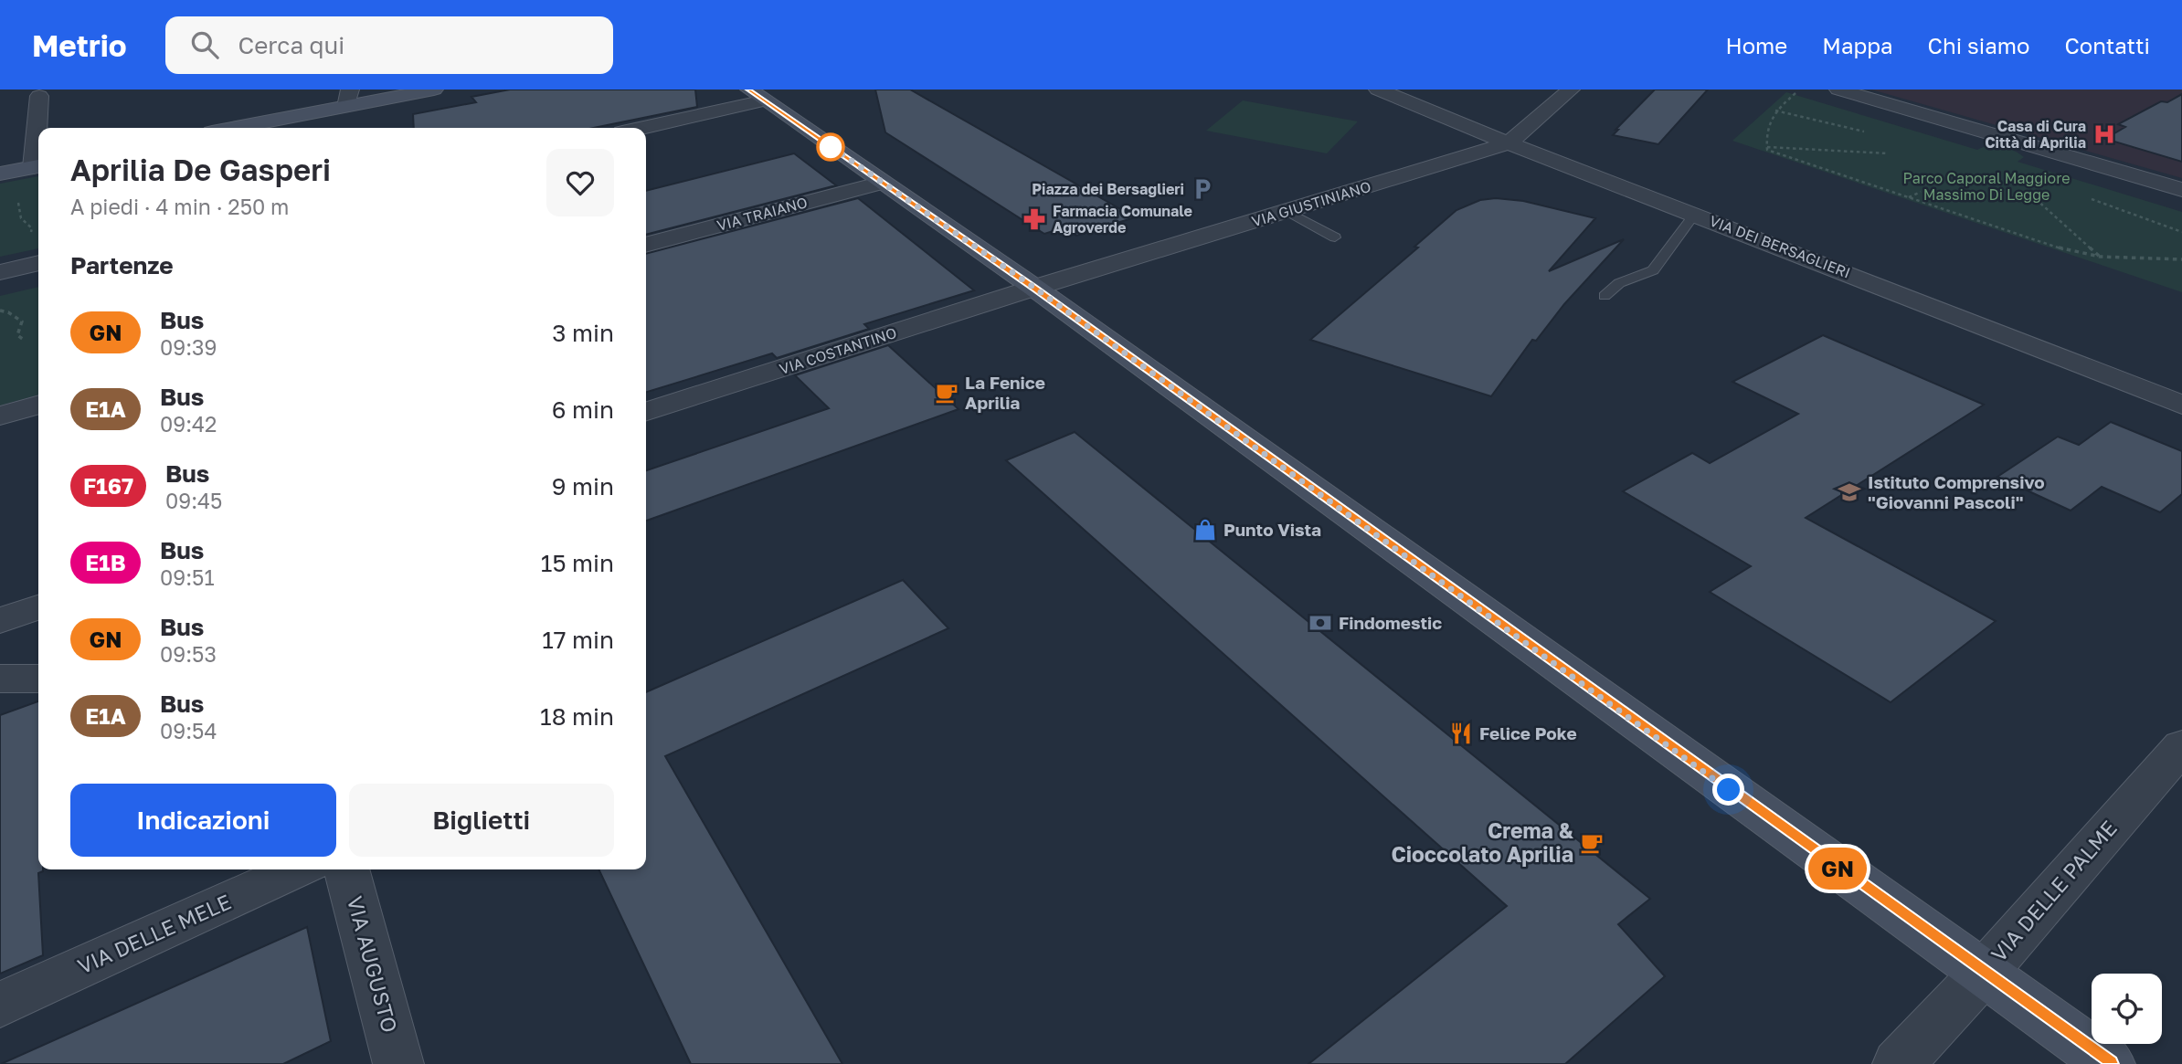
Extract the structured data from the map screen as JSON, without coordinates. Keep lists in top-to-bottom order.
{
  "streets": {
    "street": [
      "VIA GIUSTINIANO",
      "VIA TRAIANO",
      "VIA DEI BERSAGLIERI",
      "VIA COSTANTINO",
      "VIA DELLE PALME",
      "VIA DELLE MELE",
      "VIA AUGUSTO"
    ]
  },
  "crossings": [
    ["VIA GIUSTINIANO", "VIA DEI BERSAGLIERI"],
    ["VIA GIUSTINIANO", "VIA COSTANTINO"]
  ],
  "parks": ["Parco Caporal Maggiore Massimo Di Legge"],
  "places": {
    "hospital": ["Casa di Cura Città di Aprilia"],
    "parking": ["Piazza dei Bersaglieri"],
    "pharmacy": ["Farmacia Comunale Agroverde"],
    "cafe": ["La Fenice Aprilia", "Crema & Cioccolato Aprilia"],
    "school or university": ["Istituto Comprensivo \"Giovanni Pascoli\""],
    "shop": ["Punto Vista"],
    "bank": ["Findomestic"],
    "restaurant": ["Felice Poke"]
  },
  "lines": ["bus line GN"],
  "page": {
    "header": "Metrio",
    "search": "Cerca qui",
    "nav": [
      "Home",
      "Mappa",
      "Chi siamo",
      "Contatti"
    ],
    "on_map": "GN",
    "heading": [
      ["Aprilia De Gasperi", "A piedi · 4 min · 250 m"],
      "Partenze"
    ],
    "list": [
      {
        "mark": "GN",
        "name": "Bus",
        "note": "09:39",
        "value": "3 min"
      },
      {
        "mark": "E1A",
        "name": "Bus",
        "note": "09:42",
        "value": "6 min"
      },
      {
        "mark": "F167",
        "name": "Bus",
        "note": "09:45",
        "value": "9 min"
      },
      {
        "mark": "E1B",
        "name": "Bus",
        "note": "09:51",
        "value": "15 min"
      },
      {
        "mark": "GN",
        "name": "Bus",
        "note": "09:53",
        "value": "17 min"
      },
      {
        "mark": "E1A",
        "name": "Bus",
        "note": "09:54",
        "value": "18 min"
      }
    ],
    "buttons": ["Indicazioni", "Biglietti"]
  }
}
